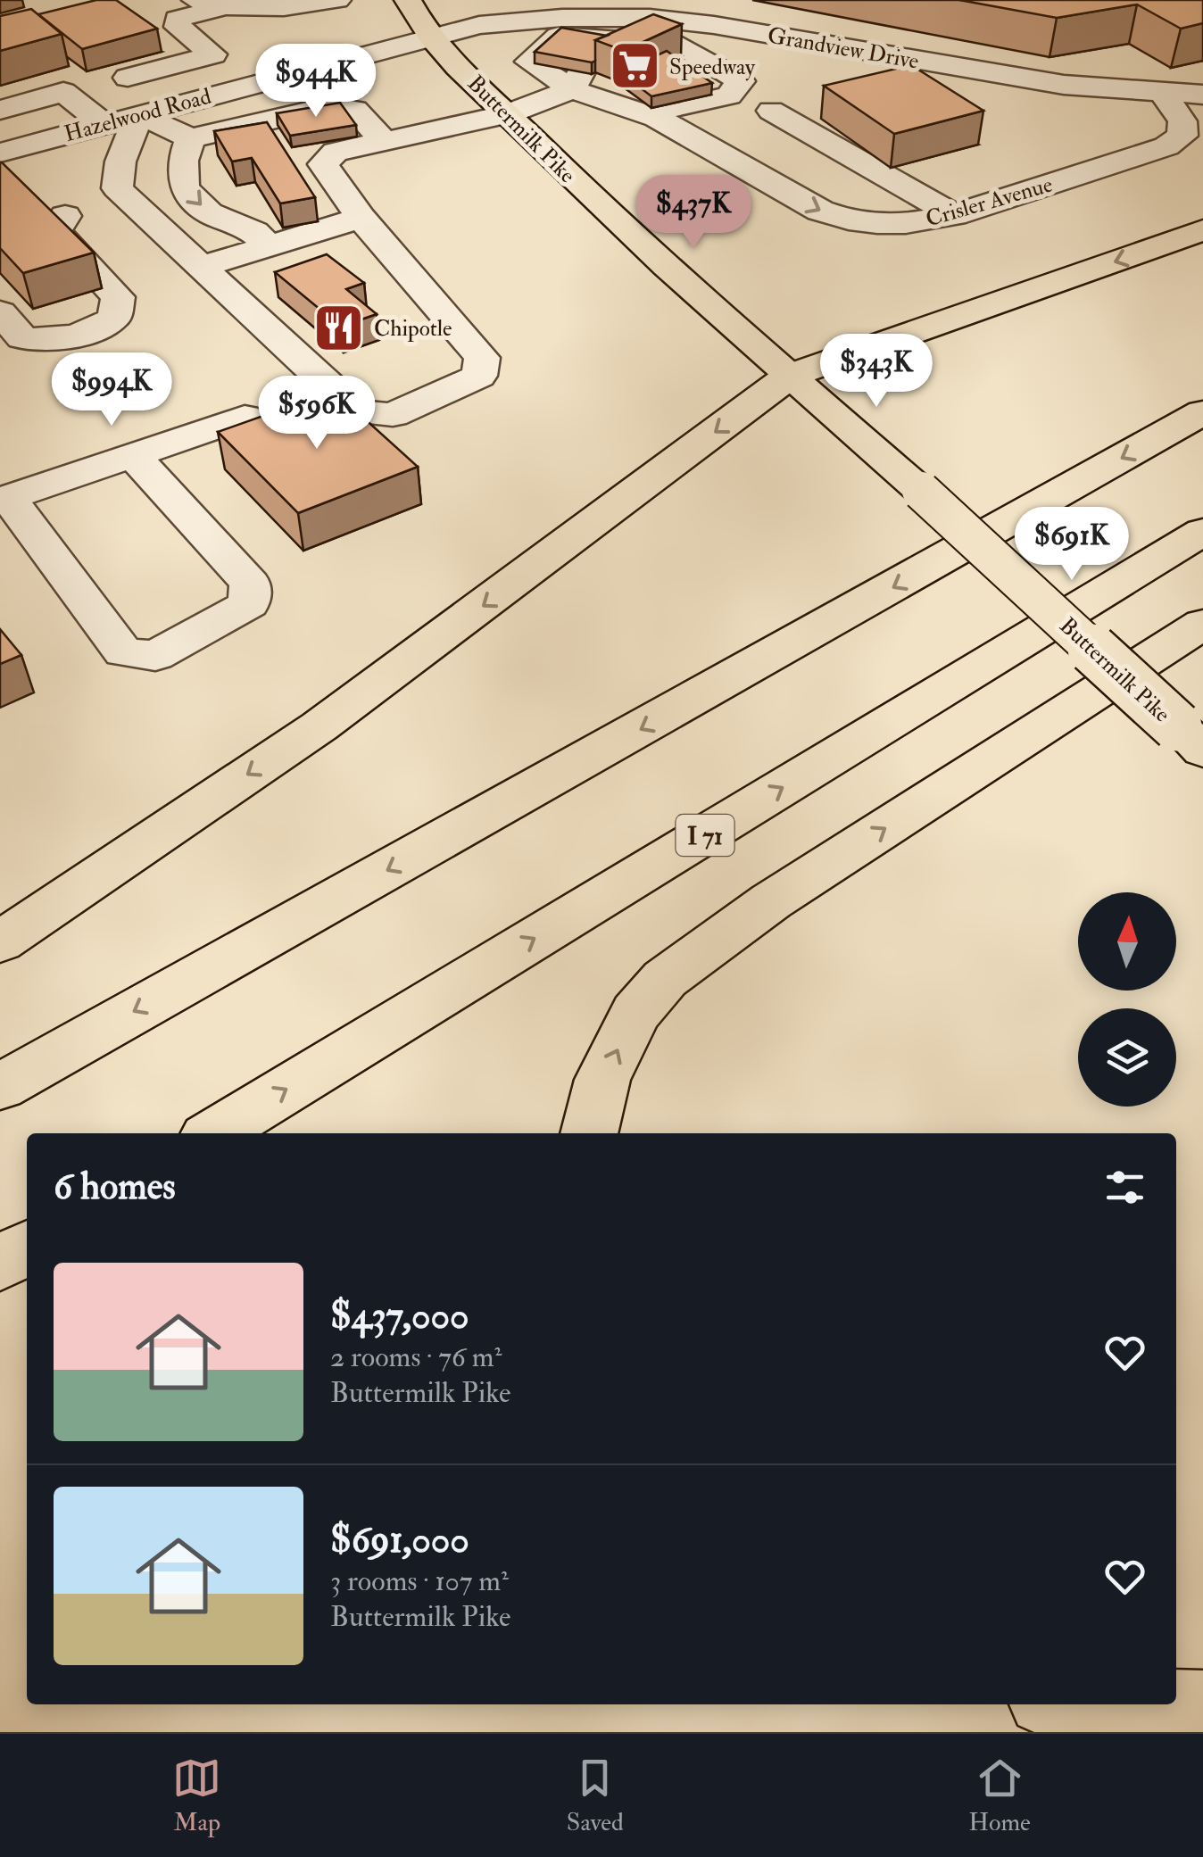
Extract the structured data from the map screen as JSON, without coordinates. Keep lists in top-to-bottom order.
{
  "streets": {
    "main road": ["Buttermilk Pike", "I 71"],
    "street": ["Grandview Drive", "Hazelwood Road", "Crisler Avenue"]
  },
  "crossings": [
    ["Grandview Drive", "Hazelwood Road"],
    ["Grandview Drive", "Buttermilk Pike"],
    ["Grandview Drive", "Crisler Avenue"],
    ["Hazelwood Road", "Buttermilk Pike"]
  ],
  "places": {
    "supermarket": ["Speedway"],
    "restaurant": ["Chipotle"]
  },
  "north": "top",
  "page": {
    "price": [
      "$944K",
      "$437K",
      "$343K",
      "$994K",
      "$596K",
      "$691K"
    ],
    "heading": "6 homes",
    "list": [
      {
        "name": "$437,000",
        "note": "2 rooms · 76 m² · Buttermilk Pike"
      },
      {
        "name": "$691,000",
        "note": "3 rooms · 107 m² · Buttermilk Pike"
      }
    ],
    "tabs": ["Map", "Saved", "Home"]
  }
}
